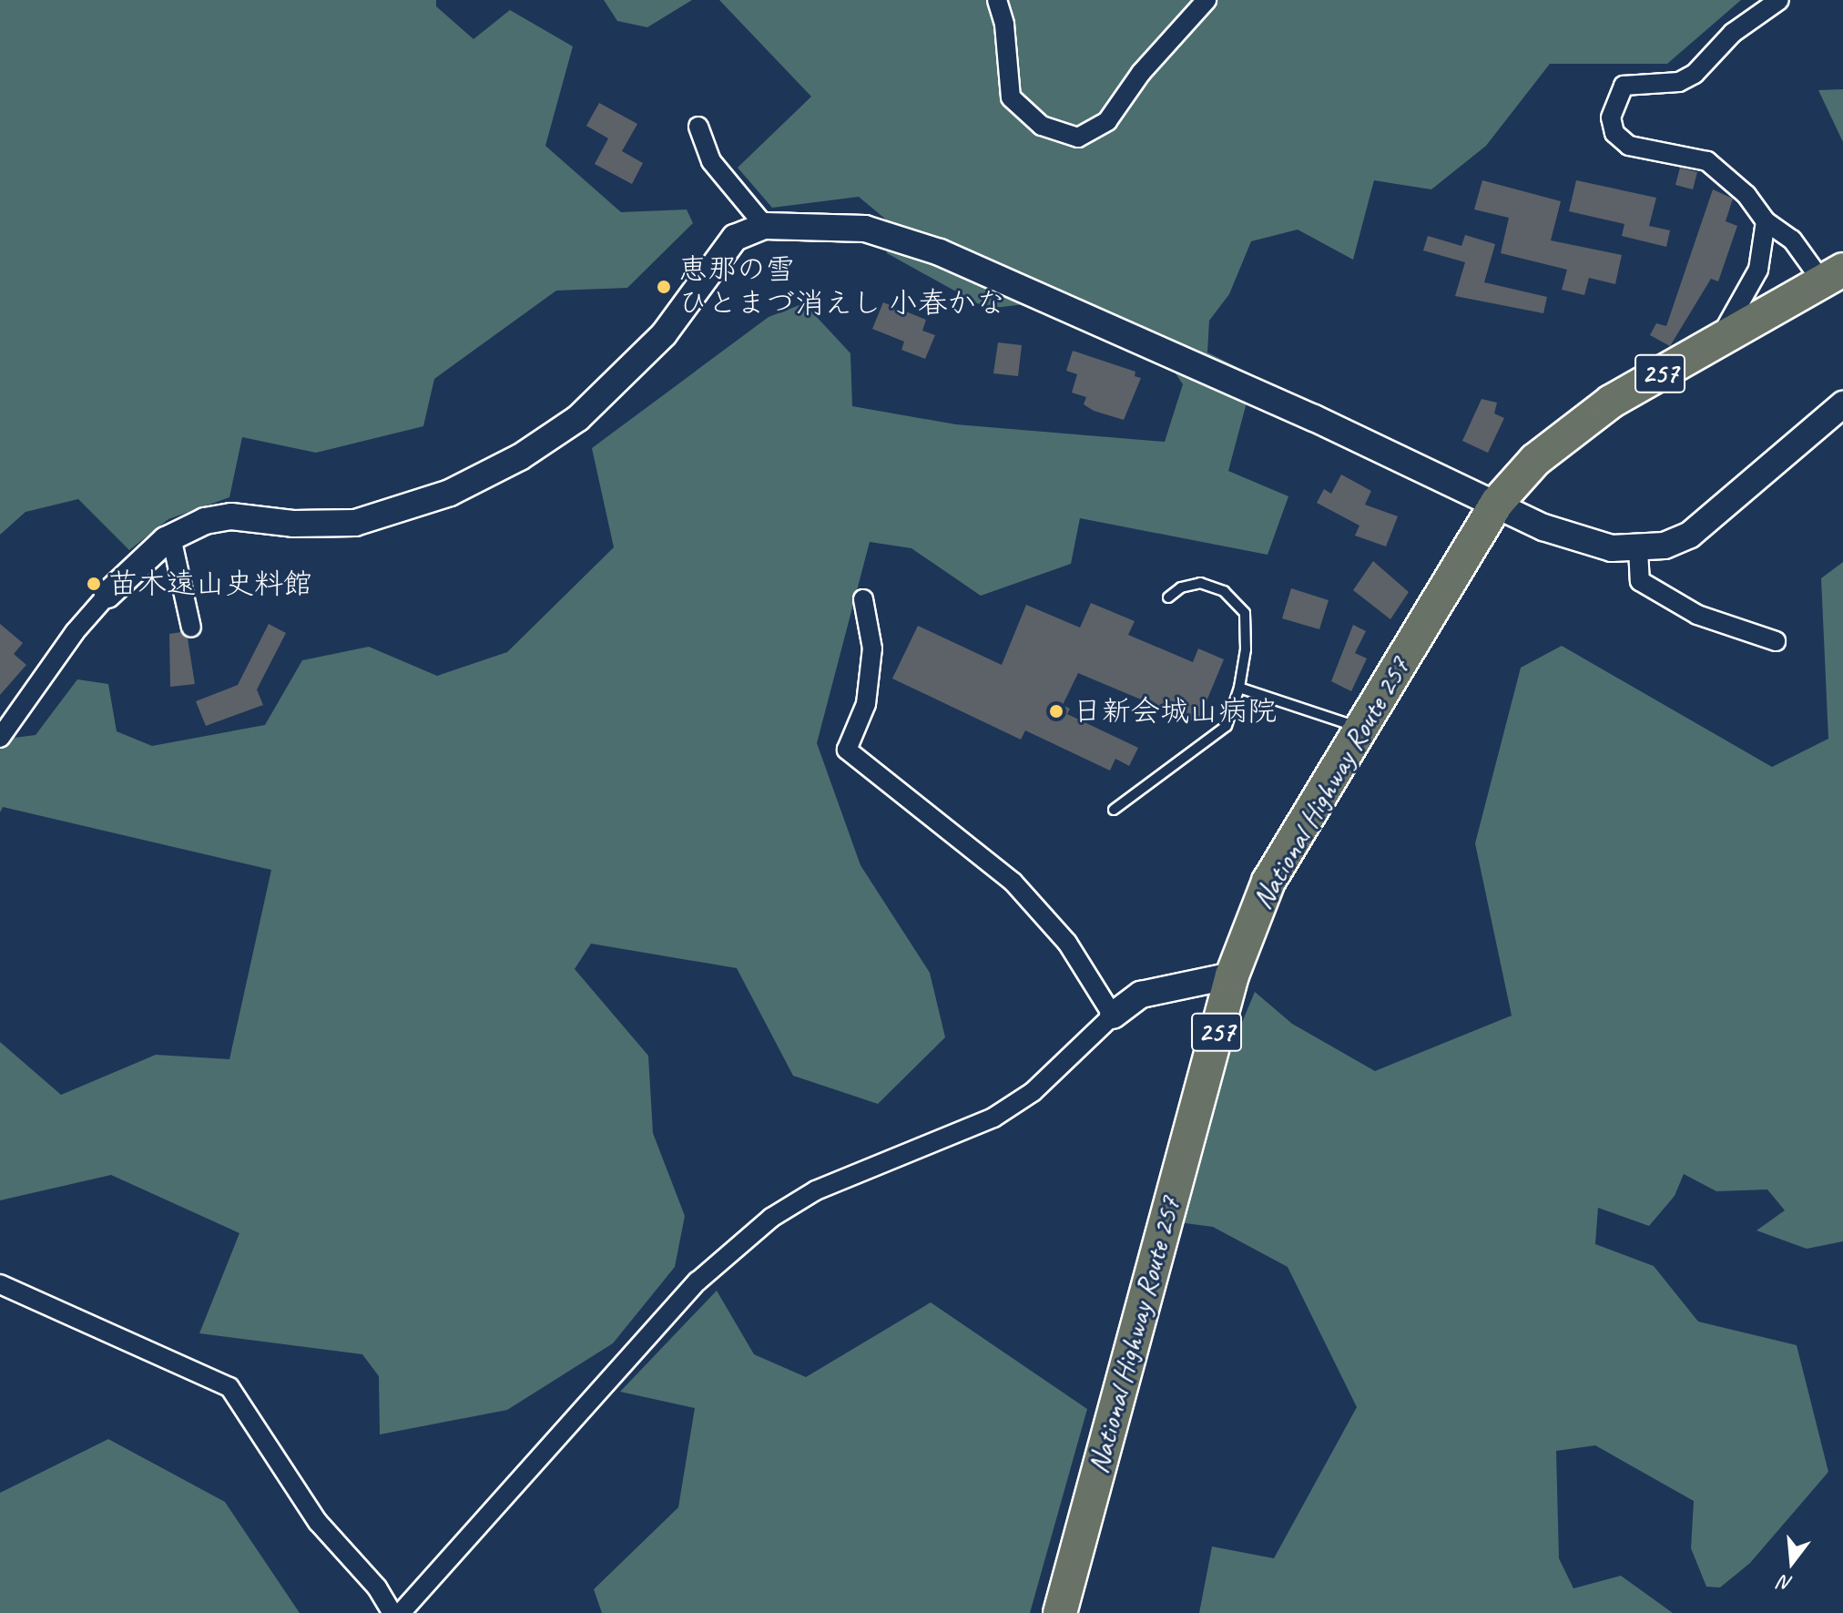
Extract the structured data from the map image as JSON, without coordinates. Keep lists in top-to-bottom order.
{
  "streets": {
    "highway": ["257", "National Highway Route 257"]
  },
  "places": ["恵那の雪 ひとまづ消えし 小春かな", "苗木遠山史料館", "日新会城山病院"],
  "north": "bottom"
}
